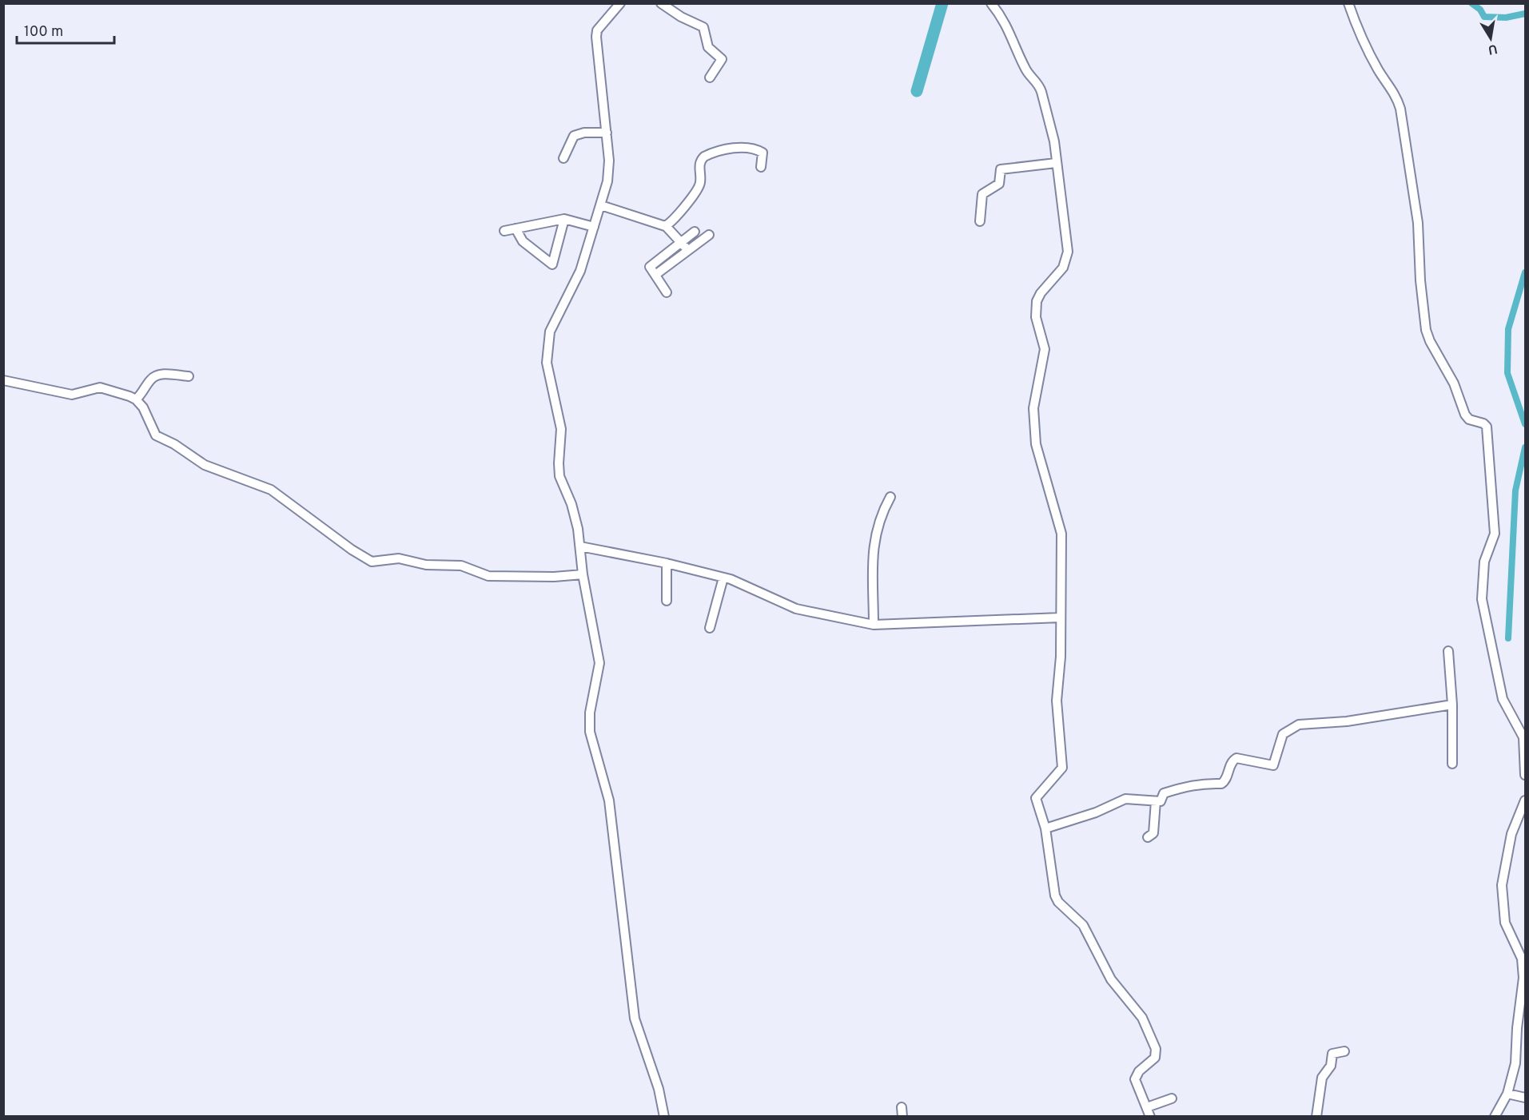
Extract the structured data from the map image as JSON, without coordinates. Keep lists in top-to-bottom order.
{
  "scale_bar": "100 m",
  "north": "bottom"
}
